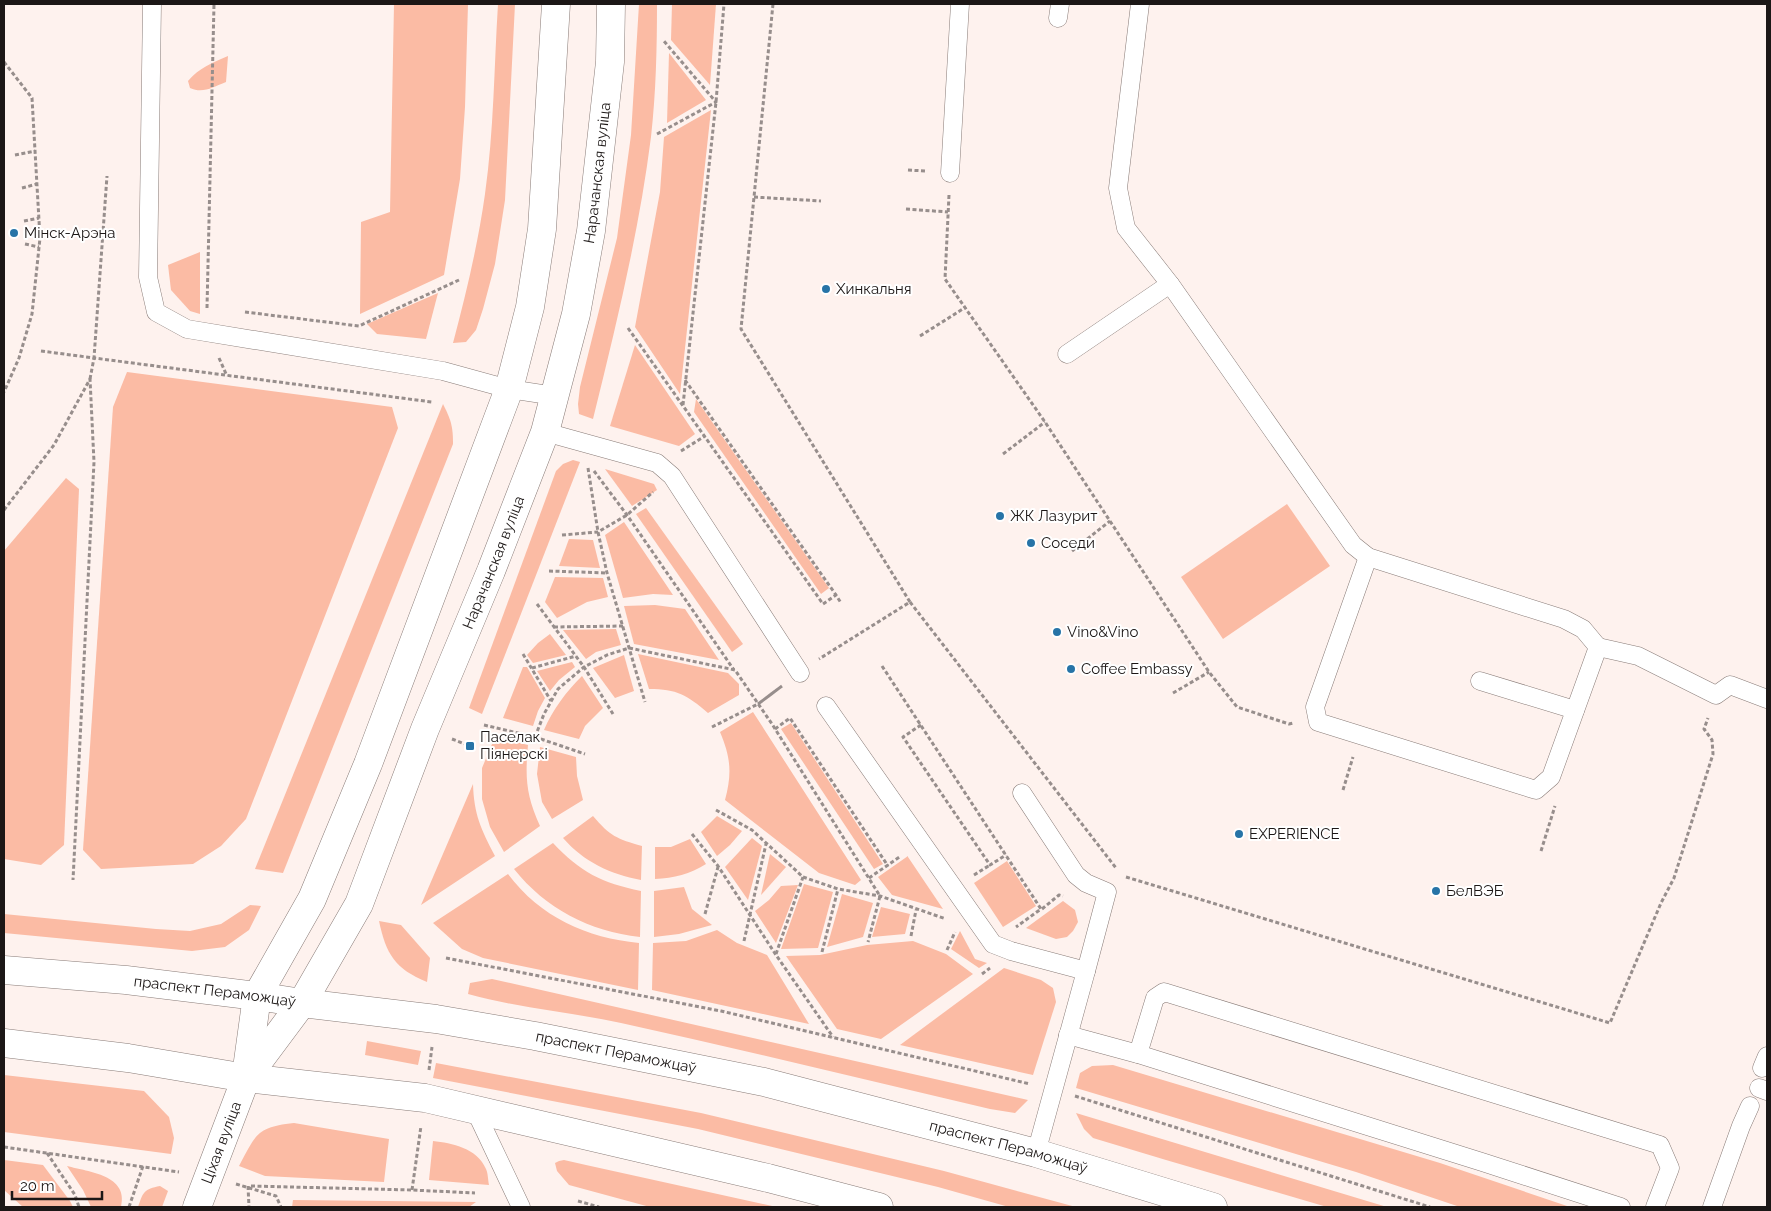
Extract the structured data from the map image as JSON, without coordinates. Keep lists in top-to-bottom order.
{
  "streets": {
    "main road": ["Нарачанская вуліца", "праспект Пераможцаў", "Ціхая вуліца"]
  },
  "crossings": [
    ["Нарачанская вуліца", "праспект Пераможцаў"],
    ["Нарачанская вуліца", "Ціхая вуліца"]
  ],
  "places": {
    "other": [
      "Мінск-Арэна",
      "Хинкальня",
      "ЖК Лазурит",
      "Соседи",
      "Vino&Vino",
      "Coffee Embassy",
      "EXPERIENCE",
      "БелВЭБ"
    ],
    "transit": ["Паселак Піянерскі"]
  },
  "scale_bar": "20 m"
}
